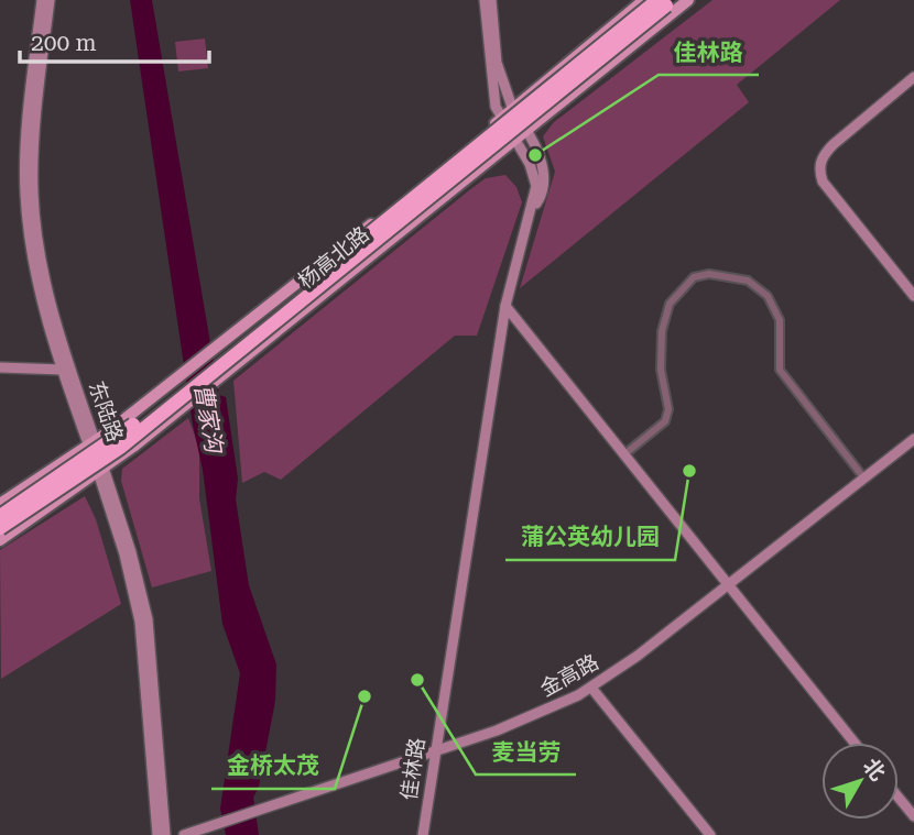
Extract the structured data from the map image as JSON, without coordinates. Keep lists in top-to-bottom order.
{
  "streets": {
    "highway": ["杨高北路"],
    "street": ["东陆路", "金高路", "佳林路"]
  },
  "crossings": [
    ["杨高北路", "东陆路"],
    ["杨高北路", "佳林路"],
    ["金高路", "佳林路"]
  ],
  "water": ["曹家沟"],
  "places": [
    "佳林路",
    "蒲公英幼儿园",
    "麦当劳",
    "金桥太茂"
  ],
  "scale_bar": "200 m",
  "north": "top right"
}
